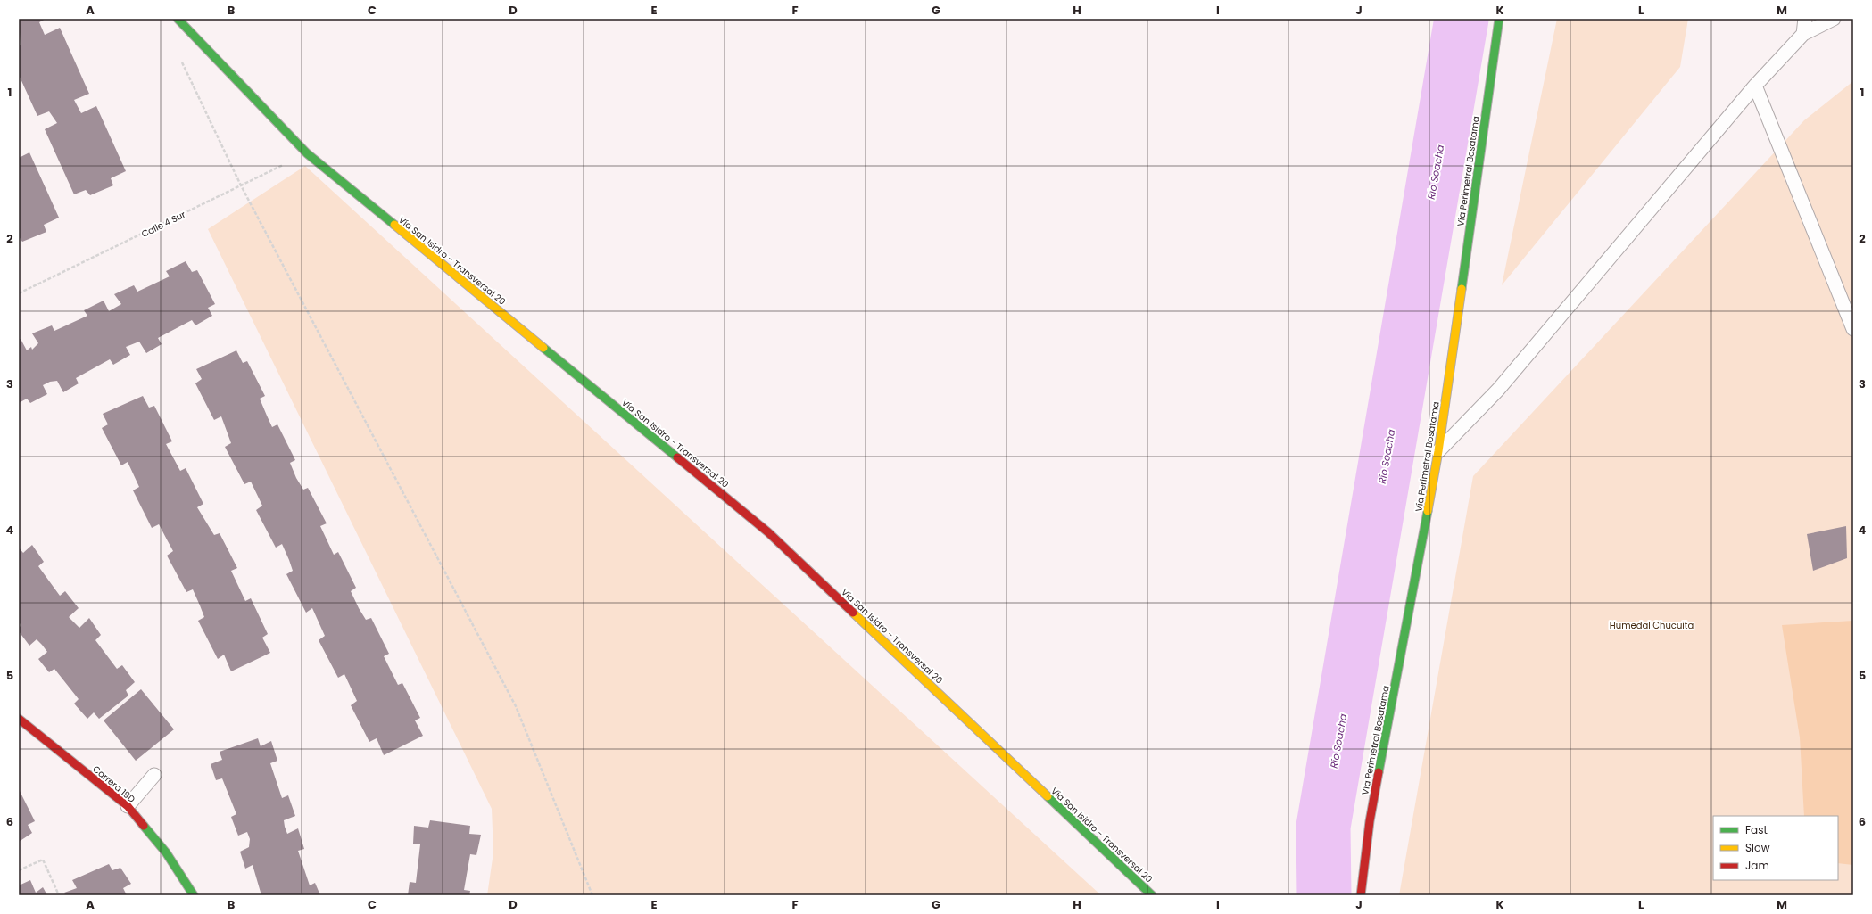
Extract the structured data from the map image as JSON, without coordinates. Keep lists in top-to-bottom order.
{
  "streets": {
    "street": ["Vía Perimetral Bosatama", "Vía San Isidro - Transversal 20", "Carrera 19D"],
    "path": ["Calle 4 Sur"]
  },
  "crossings": [
    ["Calle 4 Sur", "Vía San Isidro - Transversal 20"]
  ],
  "water": ["Río Soacha"],
  "parks": ["Humedal Chucuita"],
  "legend": ["Fast", "Slow", "Jam"],
  "grid": {
    "columns": [
      "A",
      "B",
      "C",
      "D",
      "E",
      "F",
      "G",
      "H",
      "I",
      "J",
      "K",
      "L",
      "M"
    ],
    "rows": [
      "1",
      "2",
      "3",
      "4",
      "5",
      "6"
    ]
  }
}
